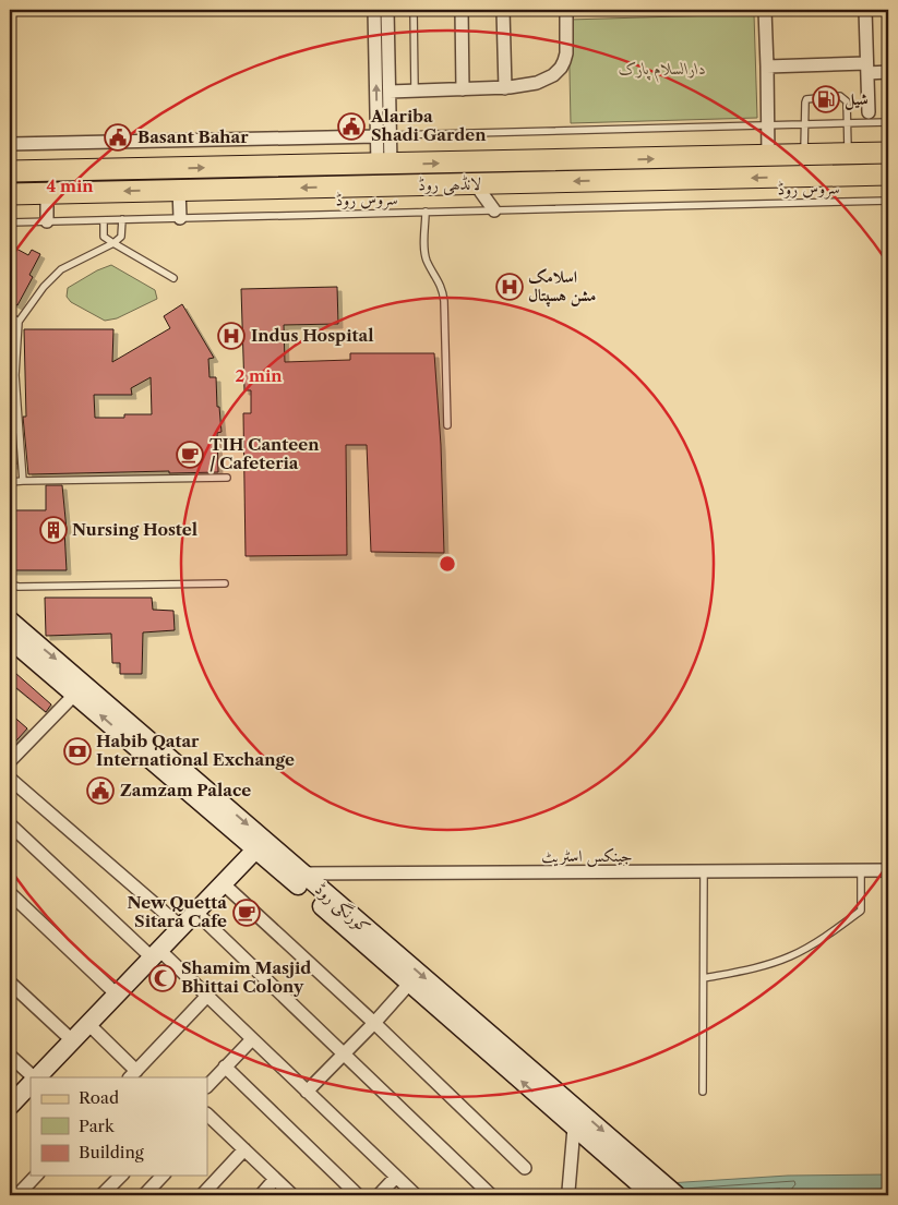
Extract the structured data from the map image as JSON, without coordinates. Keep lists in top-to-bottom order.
{
  "streets": {
    "main road": ["لانڈھی روڈ", "کورنگی روڈ"],
    "street": ["جینکس اسٹریٹ"],
    "lane": ["سروس روڈ"]
  },
  "crossings": [
    ["جینکس اسٹریٹ", "کورنگی روڈ"]
  ],
  "parks": ["دارالسلام پارک"],
  "places": {
    "fuel station": ["شیل"],
    "public building": ["Alariba Shadi Garden", "Basant Bahar", "Zamzam Palace"],
    "hospital": ["اسلامک مشن ہسپتال", "Indus Hospital"],
    "cafe": ["TIH Canteen / Cafeteria", "New Quetta Sitara Cafe"],
    "building": ["Nursing Hostel"],
    "bank": ["Habib Qatar International Exchange"],
    "mosque": ["Shamim Masjid Bhittai Colony"]
  },
  "legend": ["Road", "Park", "Building"],
  "rings": ["4 min", "2 min"]
}
